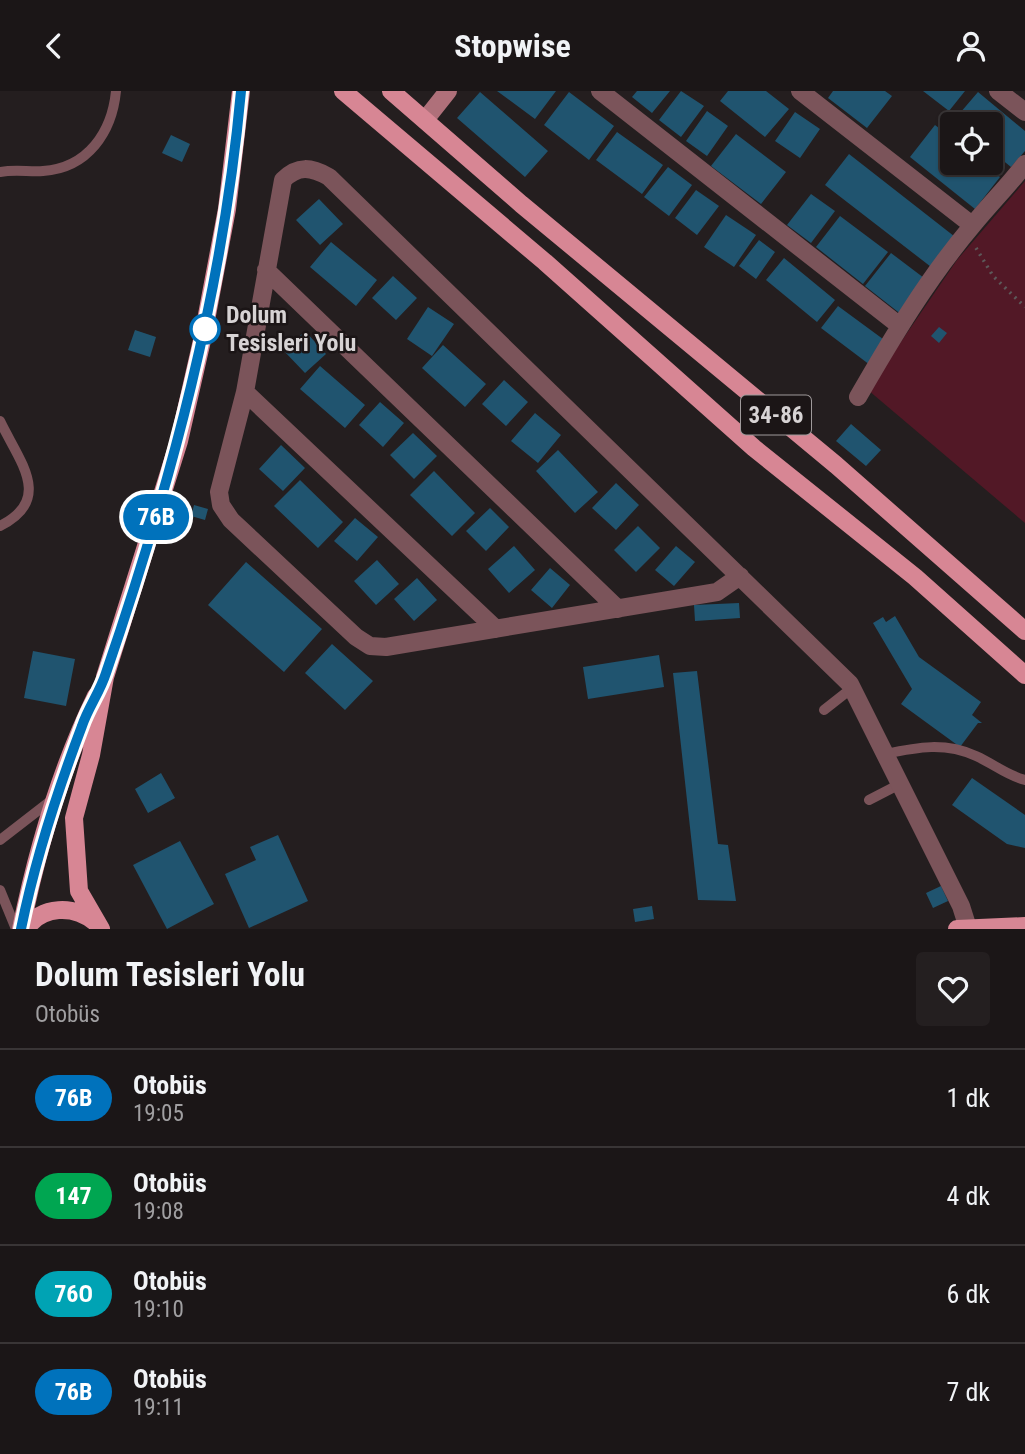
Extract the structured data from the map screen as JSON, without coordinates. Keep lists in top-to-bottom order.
{
  "streets": {
    "main road": ["34-86"]
  },
  "places": ["Dolum Tesisleri Yolu"],
  "lines": ["bus line 76B"],
  "page": {
    "header": "Stopwise",
    "on_map": "76B",
    "heading": ["Dolum Tesisleri Yolu", "Otobüs"],
    "list": [
      {
        "mark": "76B",
        "name": "Otobüs",
        "note": "19:05",
        "value": "1 dk"
      },
      {
        "mark": "147",
        "name": "Otobüs",
        "note": "19:08",
        "value": "4 dk"
      },
      {
        "mark": "76O",
        "name": "Otobüs",
        "note": "19:10",
        "value": "6 dk"
      },
      {
        "mark": "76B",
        "name": "Otobüs",
        "note": "19:11",
        "value": "7 dk"
      }
    ]
  }
}
